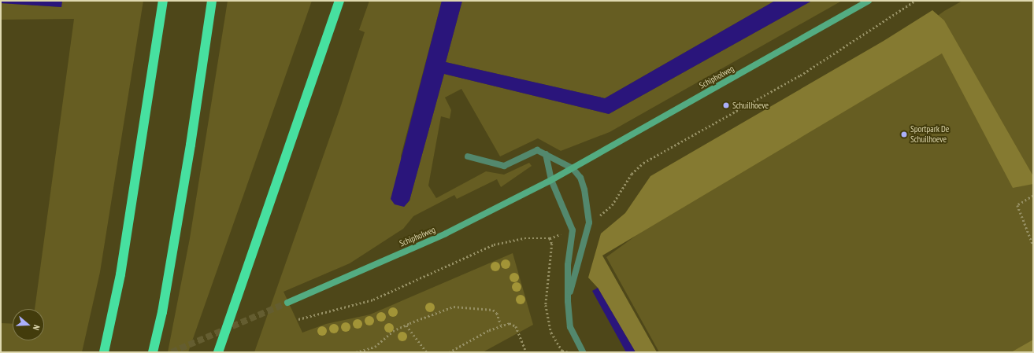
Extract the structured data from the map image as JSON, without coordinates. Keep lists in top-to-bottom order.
{
  "streets": {
    "main road": ["Schipholweg"]
  },
  "places": ["Schuilhoeve", "Sportpark De Schuilhoeve"],
  "north": "right"
}
